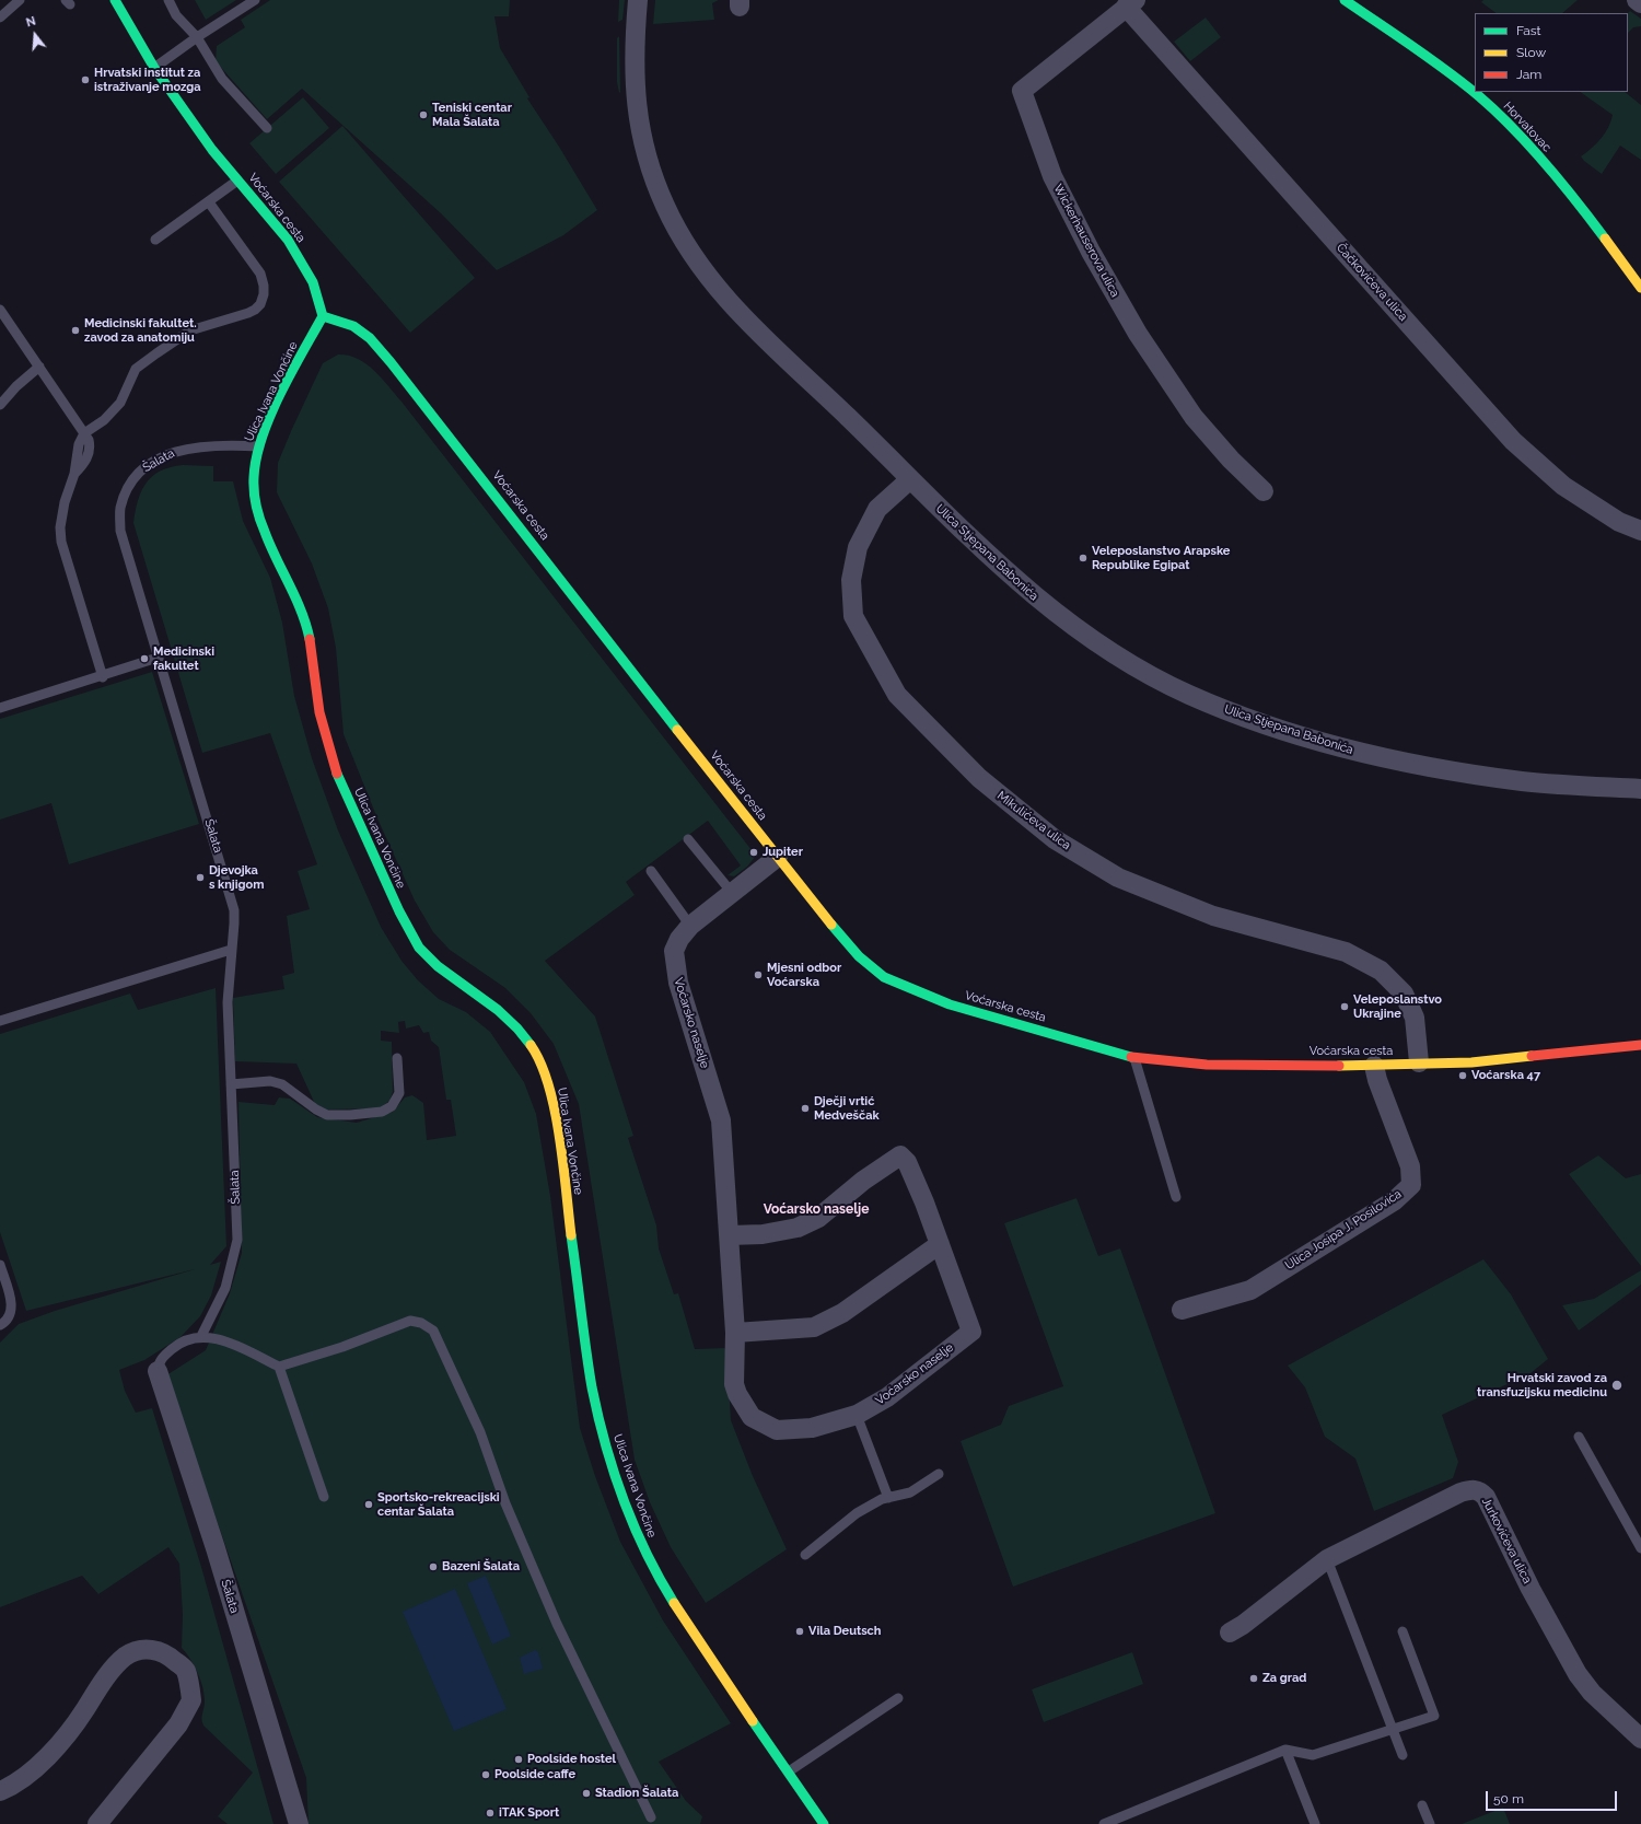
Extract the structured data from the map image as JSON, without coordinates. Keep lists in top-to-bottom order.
{
  "streets": {
    "street": [
      "Horvatovac",
      "Voćarska cesta",
      "Wickerhauserova ulica",
      "Čačkovićeva ulica",
      "Ulica Ivana Vončine",
      "Šalata",
      "Ulica Stjepana Babonića",
      "Mikulićeva ulica",
      "Voćarsko naselje",
      "Ulica Josipa J. Posilovića",
      "Jurkovićeva ulica"
    ]
  },
  "crossings": [
    ["Voćarska cesta", "Ulica Ivana Vončine"],
    ["Voćarska cesta", "Mikulićeva ulica"],
    ["Voćarska cesta", "Voćarsko naselje"],
    ["Voćarska cesta", "Ulica Josipa J. Posilovića"],
    ["Wickerhauserova ulica", "Čačkovićeva ulica"],
    ["Ulica Ivana Vončine", "Šalata"],
    ["Ulica Stjepana Babonića", "Mikulićeva ulica"]
  ],
  "districts": ["Voćarsko naselje"],
  "places": [
    "Hrvatski institut za istraživanje mozga",
    "Teniski centar Mala Šalata",
    "Medicinski fakultet. zavod za anatomiju",
    "Veleposlanstvo Arapske Republike Egipat",
    "Medicinski fakultet",
    "Jupiter",
    "Djevojka s knjigom",
    "Mjesni odbor Voćarska",
    "Veleposlanstvo Ukrajine",
    "Voćarska 47",
    "Dječji vrtić Medveščak",
    "Hrvatski zavod za transfuzijsku medicinu",
    "Sportsko-rekreacijski centar Šalata",
    "Bazeni Šalata",
    "Vila Deutsch",
    "Za grad",
    "Poolside hostel",
    "Poolside caffe",
    "Stadion Šalata",
    "iTAK Sport"
  ],
  "legend": ["Fast", "Slow", "Jam"],
  "scale_bar": "50 m",
  "north": "top"
}
